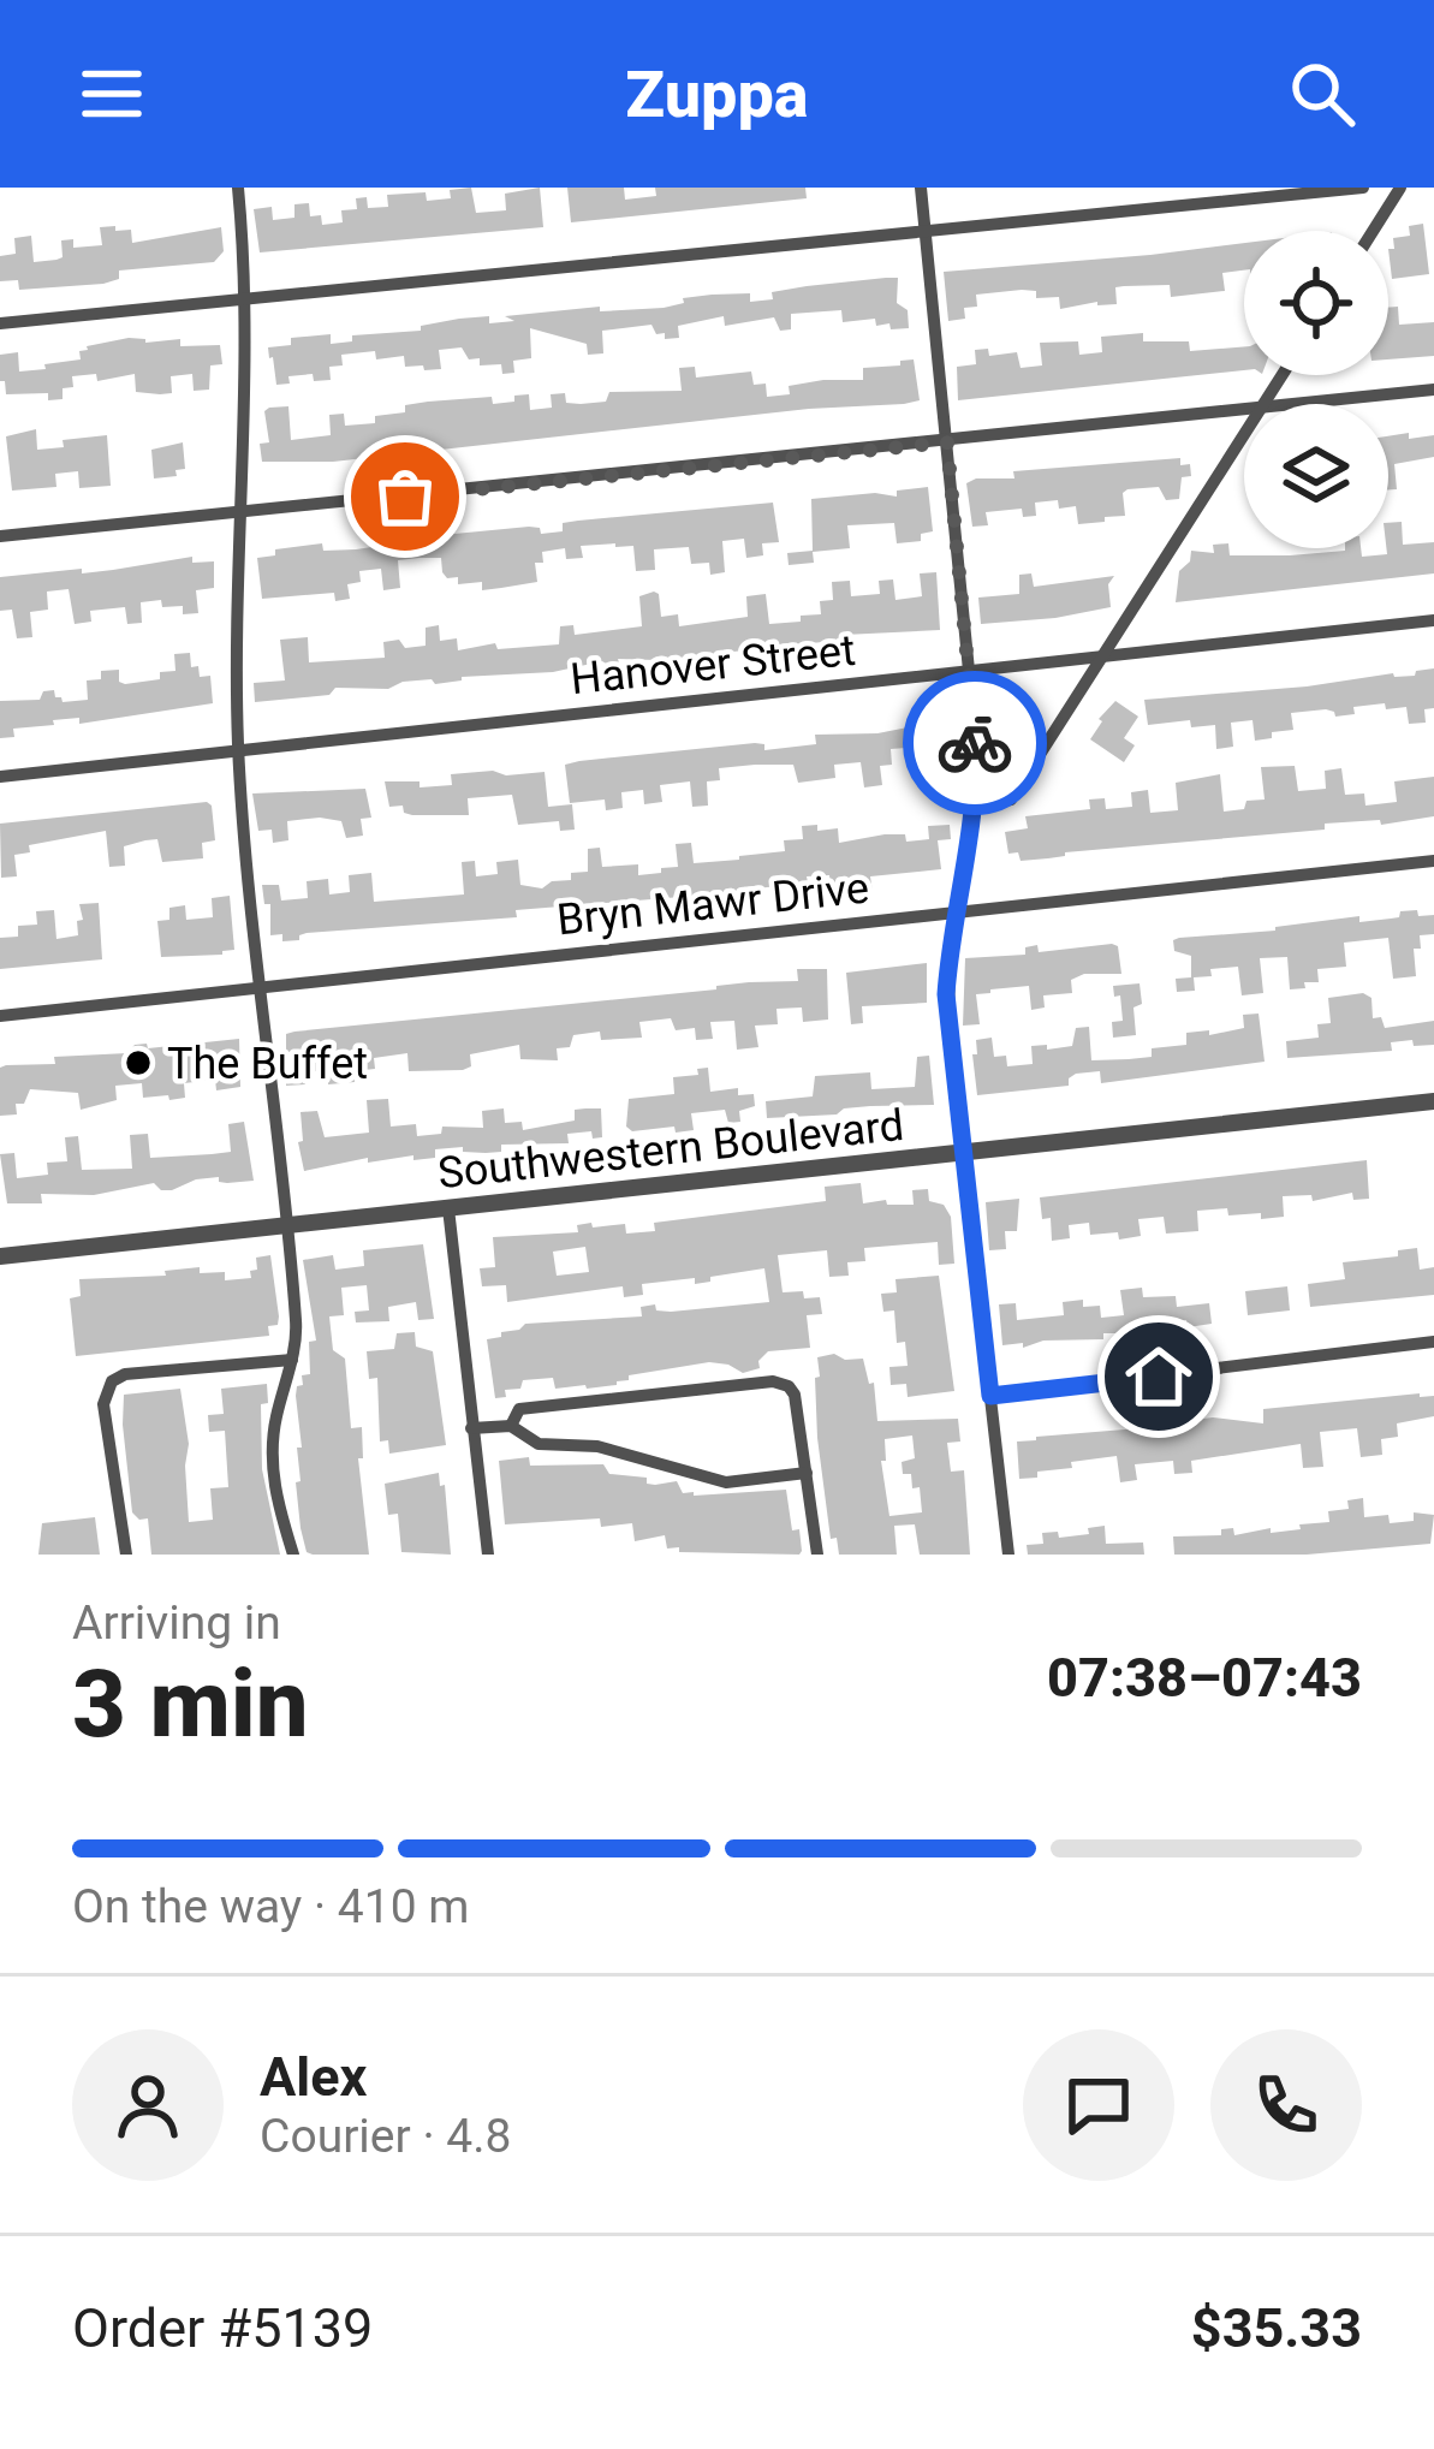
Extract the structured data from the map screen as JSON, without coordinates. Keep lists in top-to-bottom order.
{
  "streets": {
    "street": ["Hanover Street", "Bryn Mawr Drive", "Southwestern Boulevard"]
  },
  "places": ["The Buffet"],
  "page": {
    "header": "Zuppa",
    "heading": ["3 min", "Arriving in", "07:38–07:43"],
    "panel": [
      "Alex",
      "Courier · 4.8",
      "Order #5139",
      "$35.33"
    ],
    "bar": "On the way · 410 m"
  }
}
